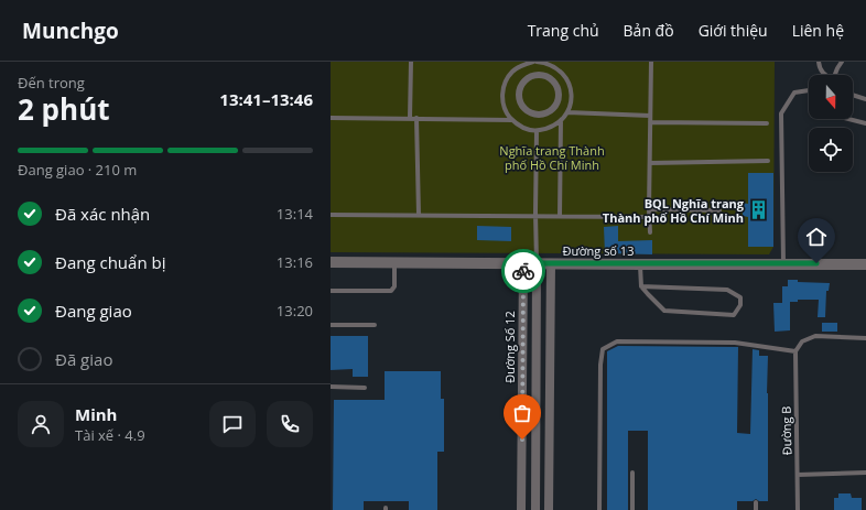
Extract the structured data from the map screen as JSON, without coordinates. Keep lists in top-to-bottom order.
{
  "streets": {
    "street": ["Đường số 13", "Đường Số 12"],
    "lane": ["Đường B"]
  },
  "crossings": [
    ["Đường số 13", "Đường Số 12"]
  ],
  "parks": ["Nghĩa trang Thành phố Hồ Chí Minh"],
  "places": {
    "building": ["BQL Nghĩa trang Thành phố Hồ Chí Minh"]
  },
  "north": "bottom",
  "page": {
    "header": "Munchgo",
    "nav": [
      "Trang chủ",
      "Bản đồ",
      "Giới thiệu",
      "Liên hệ"
    ],
    "heading": ["2 phút", "Đến trong", "13:41–13:46"],
    "panel": ["Minh", "Tài xế · 4.9"],
    "bar": "Đang giao · 210 m",
    "list": [
      ["Đã xác nhận", "13:14"],
      ["Đang chuẩn bị", "13:16"],
      ["Đang giao", "13:20"],
      "Đã giao"
    ]
  }
}
